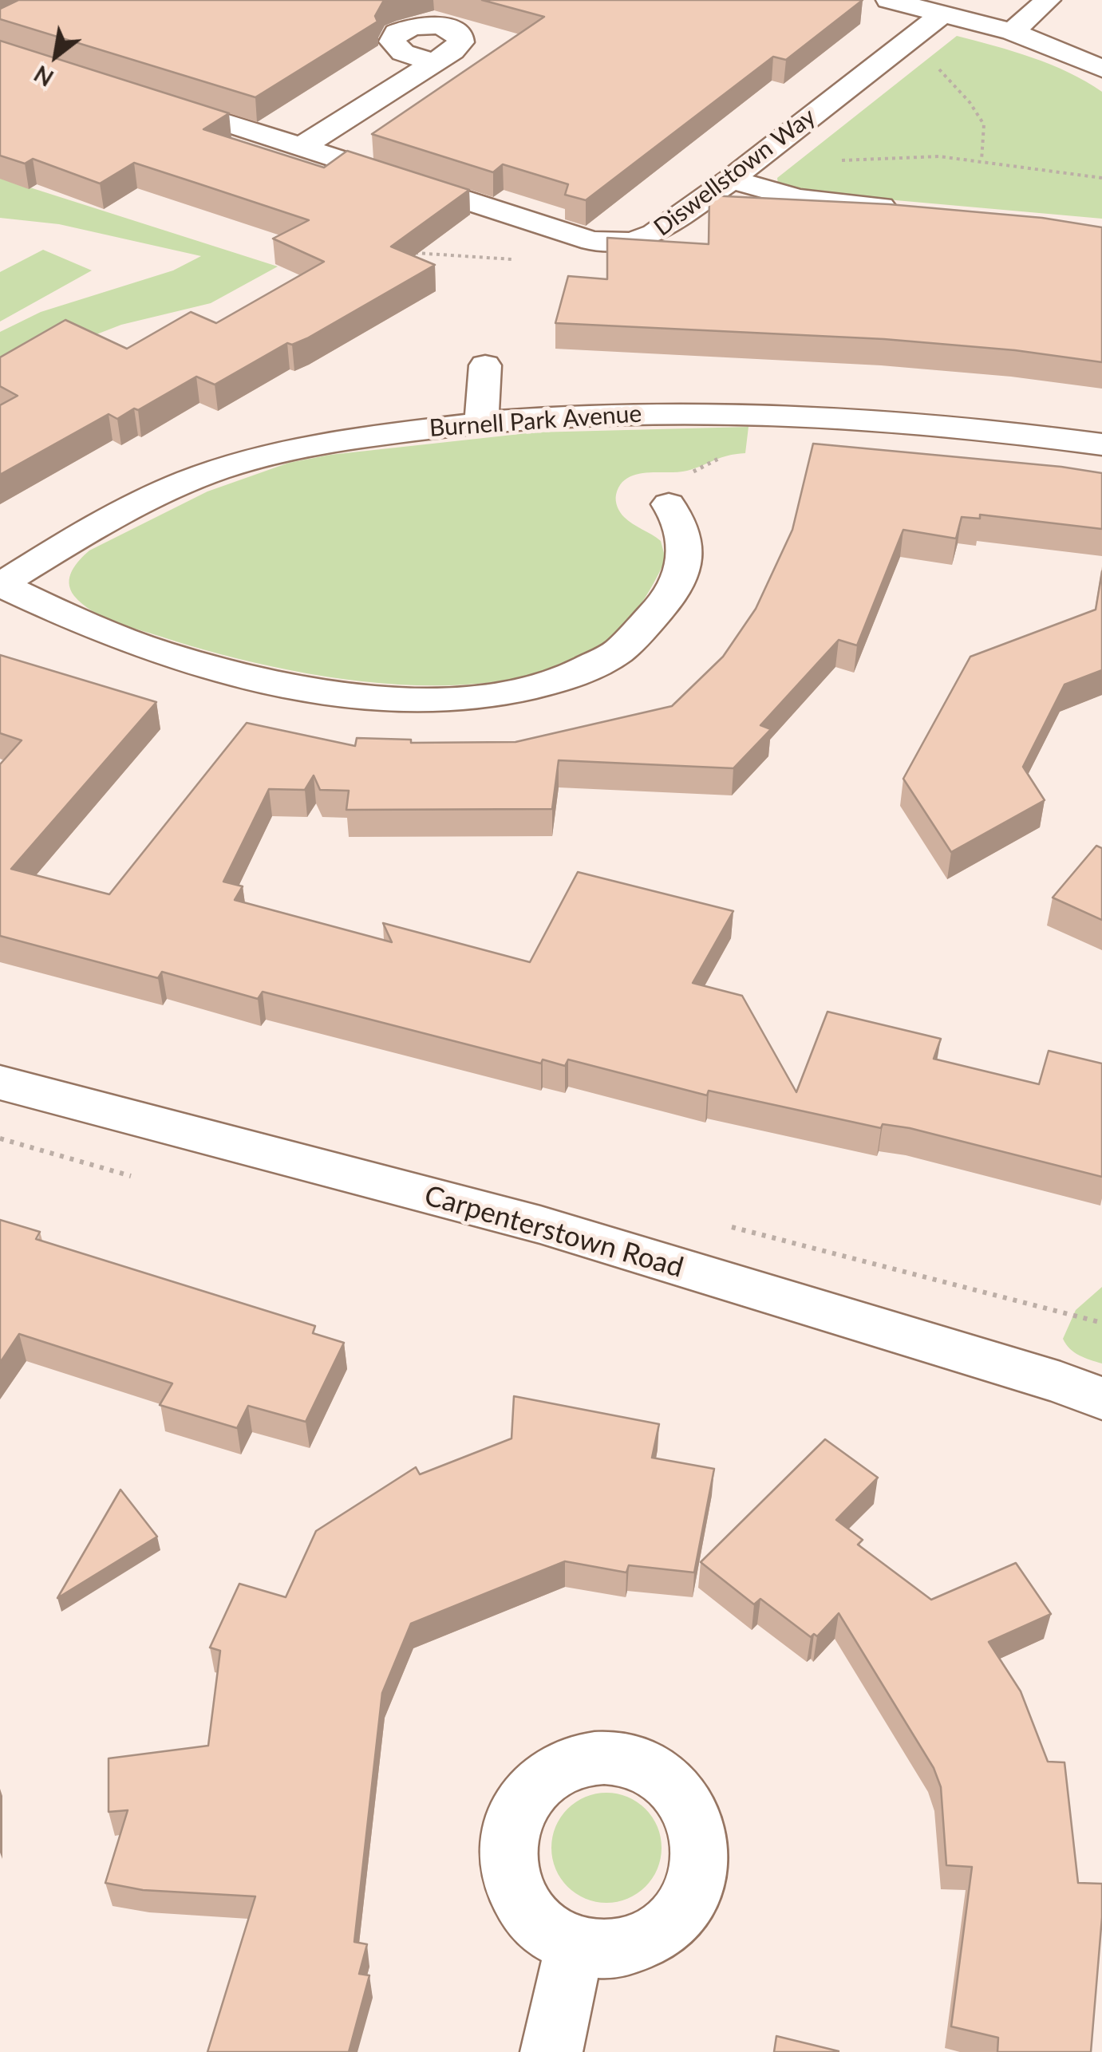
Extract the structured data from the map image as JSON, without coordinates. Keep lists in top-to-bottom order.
{
  "streets": {
    "street": ["Diswellstown Way", "Burnell Park Avenue", "Carpenterstown Road"]
  },
  "north": "bottom left"
}
